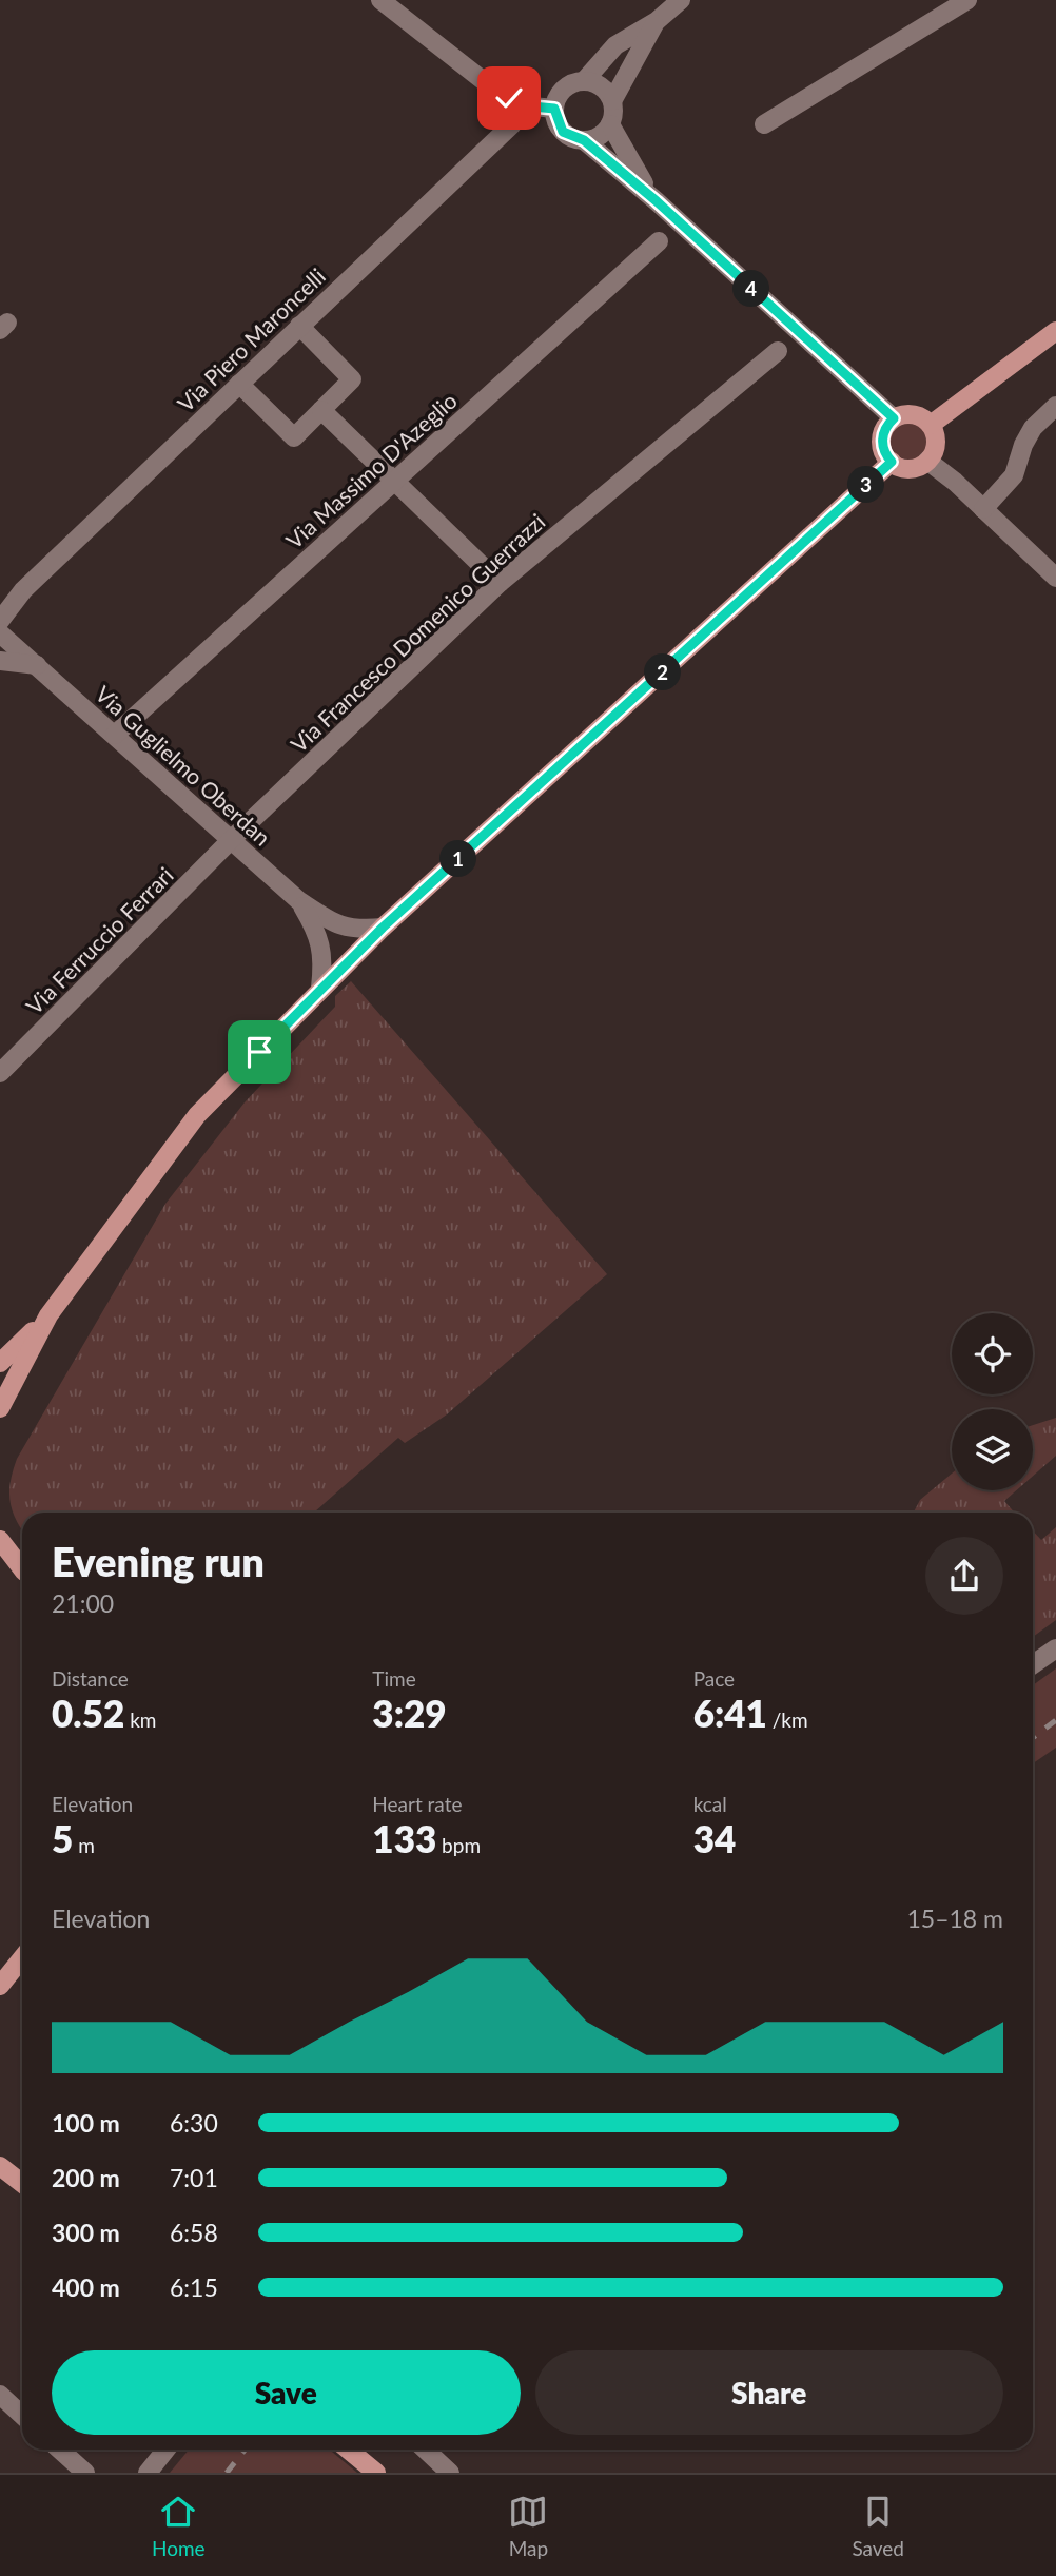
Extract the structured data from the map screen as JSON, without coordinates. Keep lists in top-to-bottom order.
{
  "streets": {
    "street": [
      "Via Piero Maroncelli",
      "Via Massimo D'Azeglio",
      "Via Francesco Domenico Guerrazzi",
      "Via Guglielmo Oberdan",
      "Via Ferruccio Ferrari"
    ]
  },
  "crossings": [
    ["Via Massimo D'Azeglio", "Via Guglielmo Oberdan"],
    ["Via Francesco Domenico Guerrazzi", "Via Guglielmo Oberdan"],
    ["Via Francesco Domenico Guerrazzi", "Via Ferruccio Ferrari"],
    ["Via Guglielmo Oberdan", "Via Ferruccio Ferrari"]
  ],
  "page": {
    "pins": [
      "4",
      "3",
      "2",
      "1"
    ],
    "heading": ["Evening run", "21:00"],
    "stats": [
      ["Distance", "0.52 km"],
      ["Time", "3:29"],
      ["Pace", "6:41 /km"],
      ["Elevation", "5 m"],
      ["Heart rate", "133 bpm"],
      ["kcal", "34"]
    ],
    "chart": ["Elevation", "15–18 m"],
    "list": [
      {
        "name": "100 m",
        "note": "6:30"
      },
      {
        "name": "200 m",
        "note": "7:01"
      },
      {
        "name": "300 m",
        "note": "6:58"
      },
      {
        "name": "400 m",
        "note": "6:15"
      }
    ],
    "buttons": ["Save", "Share"],
    "tabs": ["Home", "Map", "Saved"]
  }
}
